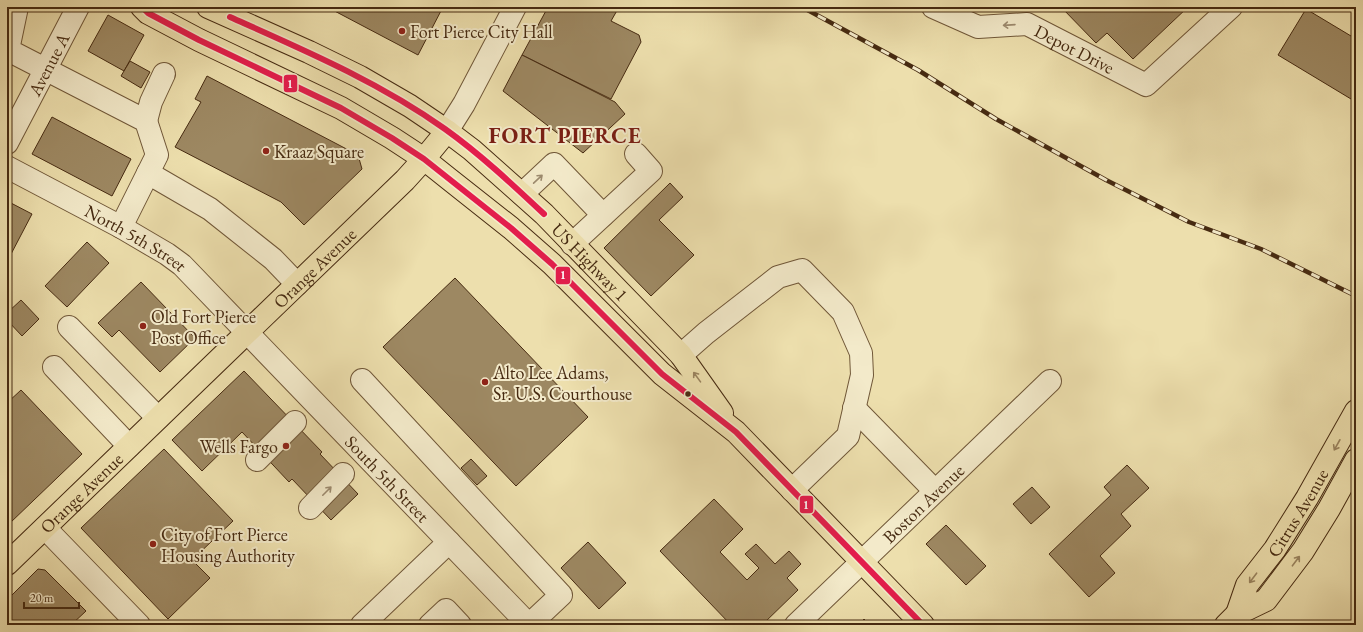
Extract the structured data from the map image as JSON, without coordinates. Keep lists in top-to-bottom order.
{
  "streets": {
    "main road": ["US Highway 1", "Orange Avenue", "Citrus Avenue"],
    "street": [
      "Depot Drive",
      "Avenue A",
      "North 5th Street",
      "South 5th Street",
      "Boston Avenue"
    ]
  },
  "crossings": [
    ["North 5th Street", "Orange Avenue"],
    ["North 5th Street", "South 5th Street"],
    ["US Highway 1", "Orange Avenue"],
    ["US Highway 1", "Boston Avenue"],
    ["Orange Avenue", "South 5th Street"]
  ],
  "one_way": ["Depot Drive"],
  "districts": ["FORT PIERCE"],
  "places": [
    "Fort Pierce City Hall",
    "Kraaz Square",
    "Old Fort Pierce Post Office",
    "Alto Lee Adams, Sr. U.S. Courthouse",
    "Wells Fargo",
    "City of Fort Pierce Housing Authority"
  ],
  "lines": ["transit line 1"],
  "scale_bar": "20 m"
}
